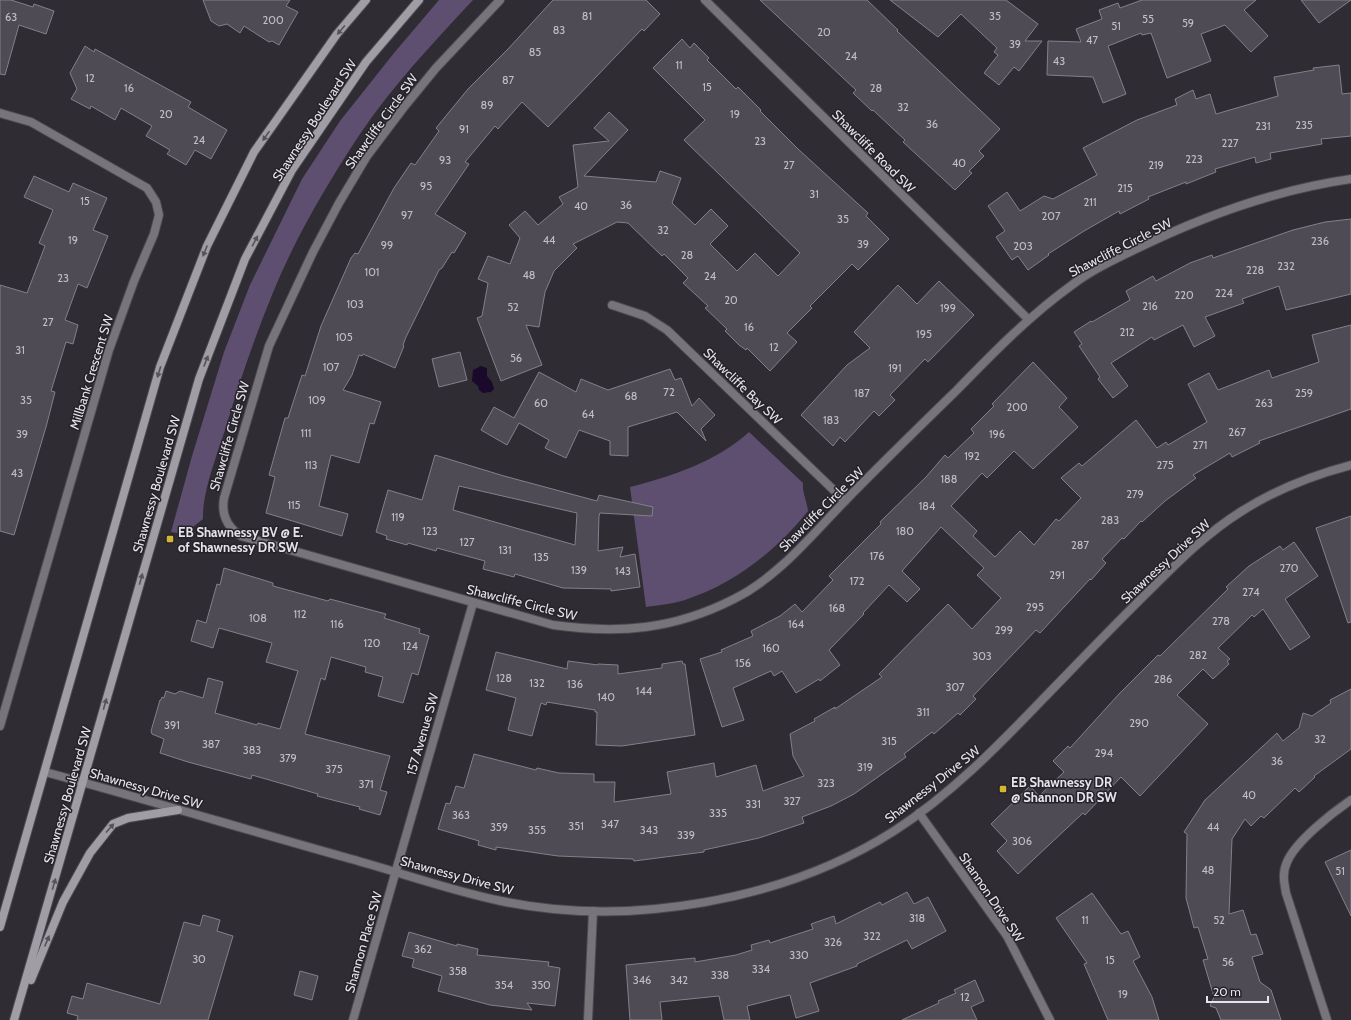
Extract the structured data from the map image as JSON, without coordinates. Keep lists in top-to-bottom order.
{
  "streets": {
    "main road": ["Shawnessy Boulevard SW"],
    "street": [
      "Shawcliffe Circle SW",
      "Shawcliffe Road SW",
      "Millbank Crescent SW",
      "Shawcliffe Bay SW",
      "Shawnessy Drive SW",
      "157 Avenue SW",
      "Shannon Drive SW",
      "Shannon Place SW"
    ]
  },
  "crossings": [
    ["Shawnessy Boulevard SW", "Shawnessy Drive SW"],
    ["Shawcliffe Circle SW", "Shawcliffe Road SW"],
    ["Shawcliffe Circle SW", "Shawcliffe Bay SW"],
    ["Shawcliffe Circle SW", "157 Avenue SW"],
    ["Shawnessy Drive SW", "157 Avenue SW"],
    ["Shawnessy Drive SW", "Shannon Drive SW"],
    ["Shawnessy Drive SW", "Shannon Place SW"],
    ["157 Avenue SW", "Shannon Place SW"]
  ],
  "places": {
    "transit": ["EB Shawnessy BV @ E. of Shawnessy DR SW", "EB Shawnessy DR @ Shannon DR SW"]
  },
  "house_numbers": [
    "81",
    "35",
    "63",
    "55",
    "200",
    "59",
    "51",
    "83",
    "20",
    "47",
    "39",
    "85",
    "24",
    "43",
    "11",
    "12",
    "87",
    "15",
    "16",
    "28",
    "89",
    "32",
    "20",
    "19",
    "36",
    "235",
    "231",
    "91",
    "24",
    "23",
    "227",
    "223",
    "93",
    "40",
    "27",
    "219",
    "95",
    "215",
    "31",
    "15",
    "211",
    "36",
    "40",
    "97",
    "207",
    "35",
    "32",
    "19",
    "44",
    "236",
    "39",
    "99",
    "203",
    "28",
    "232",
    "228",
    "101",
    "48",
    "24",
    "23",
    "224",
    "220",
    "20",
    "103",
    "216",
    "52",
    "199",
    "27",
    "16",
    "212",
    "195",
    "105",
    "12",
    "31",
    "56",
    "107",
    "191",
    "72",
    "187",
    "259",
    "68",
    "35",
    "109",
    "60",
    "263",
    "200",
    "64",
    "183",
    "267",
    "111",
    "39",
    "196",
    "271",
    "192",
    "113",
    "275",
    "43",
    "188",
    "279",
    "115",
    "184",
    "119",
    "283",
    "123",
    "180",
    "127",
    "287",
    "131",
    "176",
    "135",
    "270",
    "139",
    "143",
    "291",
    "172",
    "274",
    "295",
    "168",
    "112",
    "108",
    "278",
    "116",
    "164",
    "299",
    "120",
    "124",
    "160",
    "282",
    "303",
    "156",
    "128",
    "286",
    "132",
    "136",
    "307",
    "144",
    "140",
    "311",
    "290",
    "391",
    "32",
    "315",
    "387",
    "383",
    "294",
    "379",
    "36",
    "319",
    "375",
    "323",
    "371",
    "40",
    "327",
    "331",
    "335",
    "363",
    "347",
    "351",
    "359",
    "44",
    "355",
    "343",
    "339",
    "306",
    "48",
    "51",
    "318",
    "11",
    "52",
    "322",
    "326",
    "362",
    "330",
    "30",
    "15",
    "56",
    "334",
    "358",
    "338",
    "346",
    "342",
    "354",
    "350",
    "19",
    "12"
  ],
  "scale_bar": "20 m"
}
